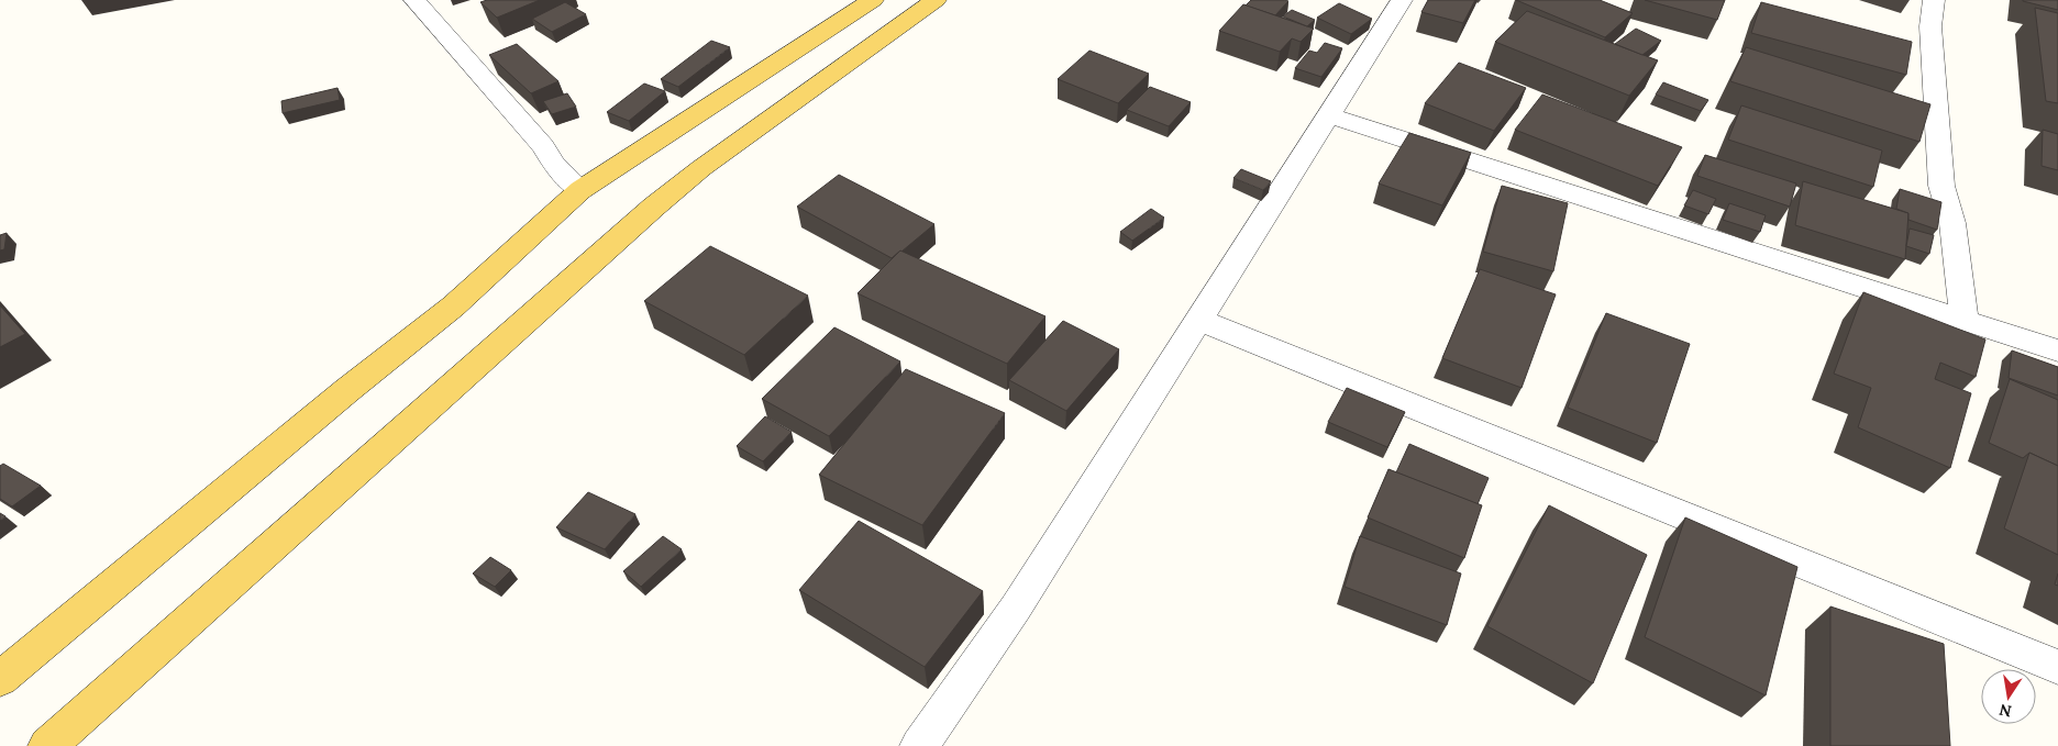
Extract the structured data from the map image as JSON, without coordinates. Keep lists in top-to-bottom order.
{
  "north": "bottom"
}
